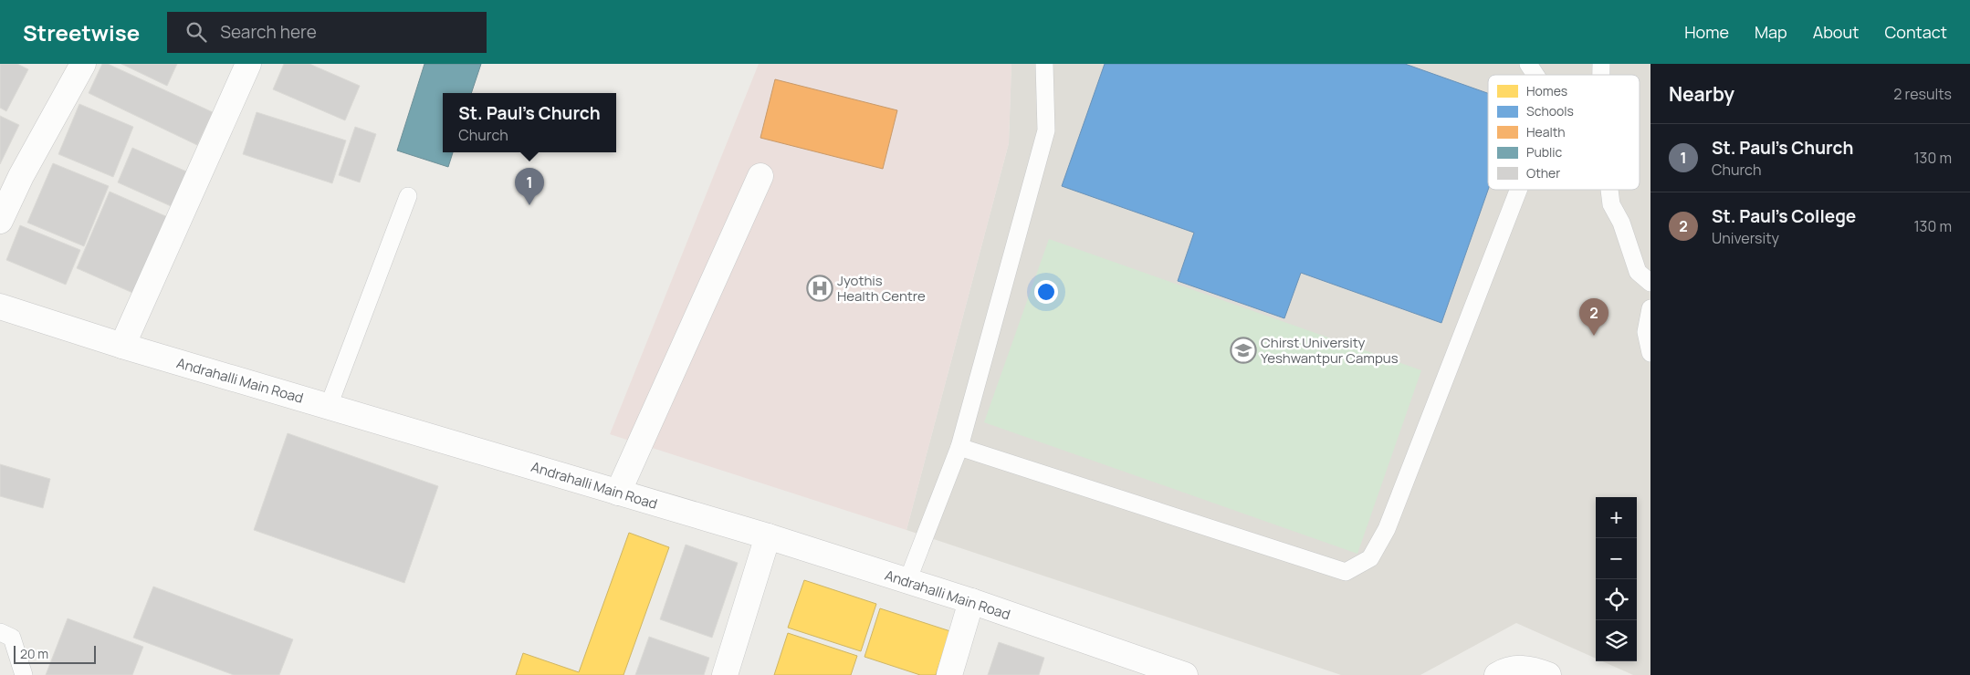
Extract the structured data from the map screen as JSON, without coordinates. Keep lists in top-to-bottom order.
{
  "streets": {
    "main road": ["Andrahalli Main Road"]
  },
  "places": {
    "hospital": ["Jyothis Health Centre"],
    "school or university": ["Chirst University Yeshwantpur Campus"]
  },
  "legend": [
    "Homes",
    "Schools",
    "Health",
    "Public",
    "Other"
  ],
  "scale_bar": "20 m",
  "page": {
    "header": "Streetwise",
    "search": "Search here",
    "nav": [
      "Home",
      "Map",
      "About",
      "Contact"
    ],
    "heading": ["Nearby", "2 results"],
    "popup": ["St. Paul's Church", "Church"],
    "list": [
      {
        "mark": "1",
        "name": "St. Paul's Church",
        "note": "Church",
        "value": "130 m"
      },
      {
        "mark": "2",
        "name": "St. Paul's College",
        "note": "University",
        "value": "130 m"
      }
    ],
    "pins": ["1", "2"],
    "map_buttons": ["+", "−"],
    "scale": "20 m"
  }
}
